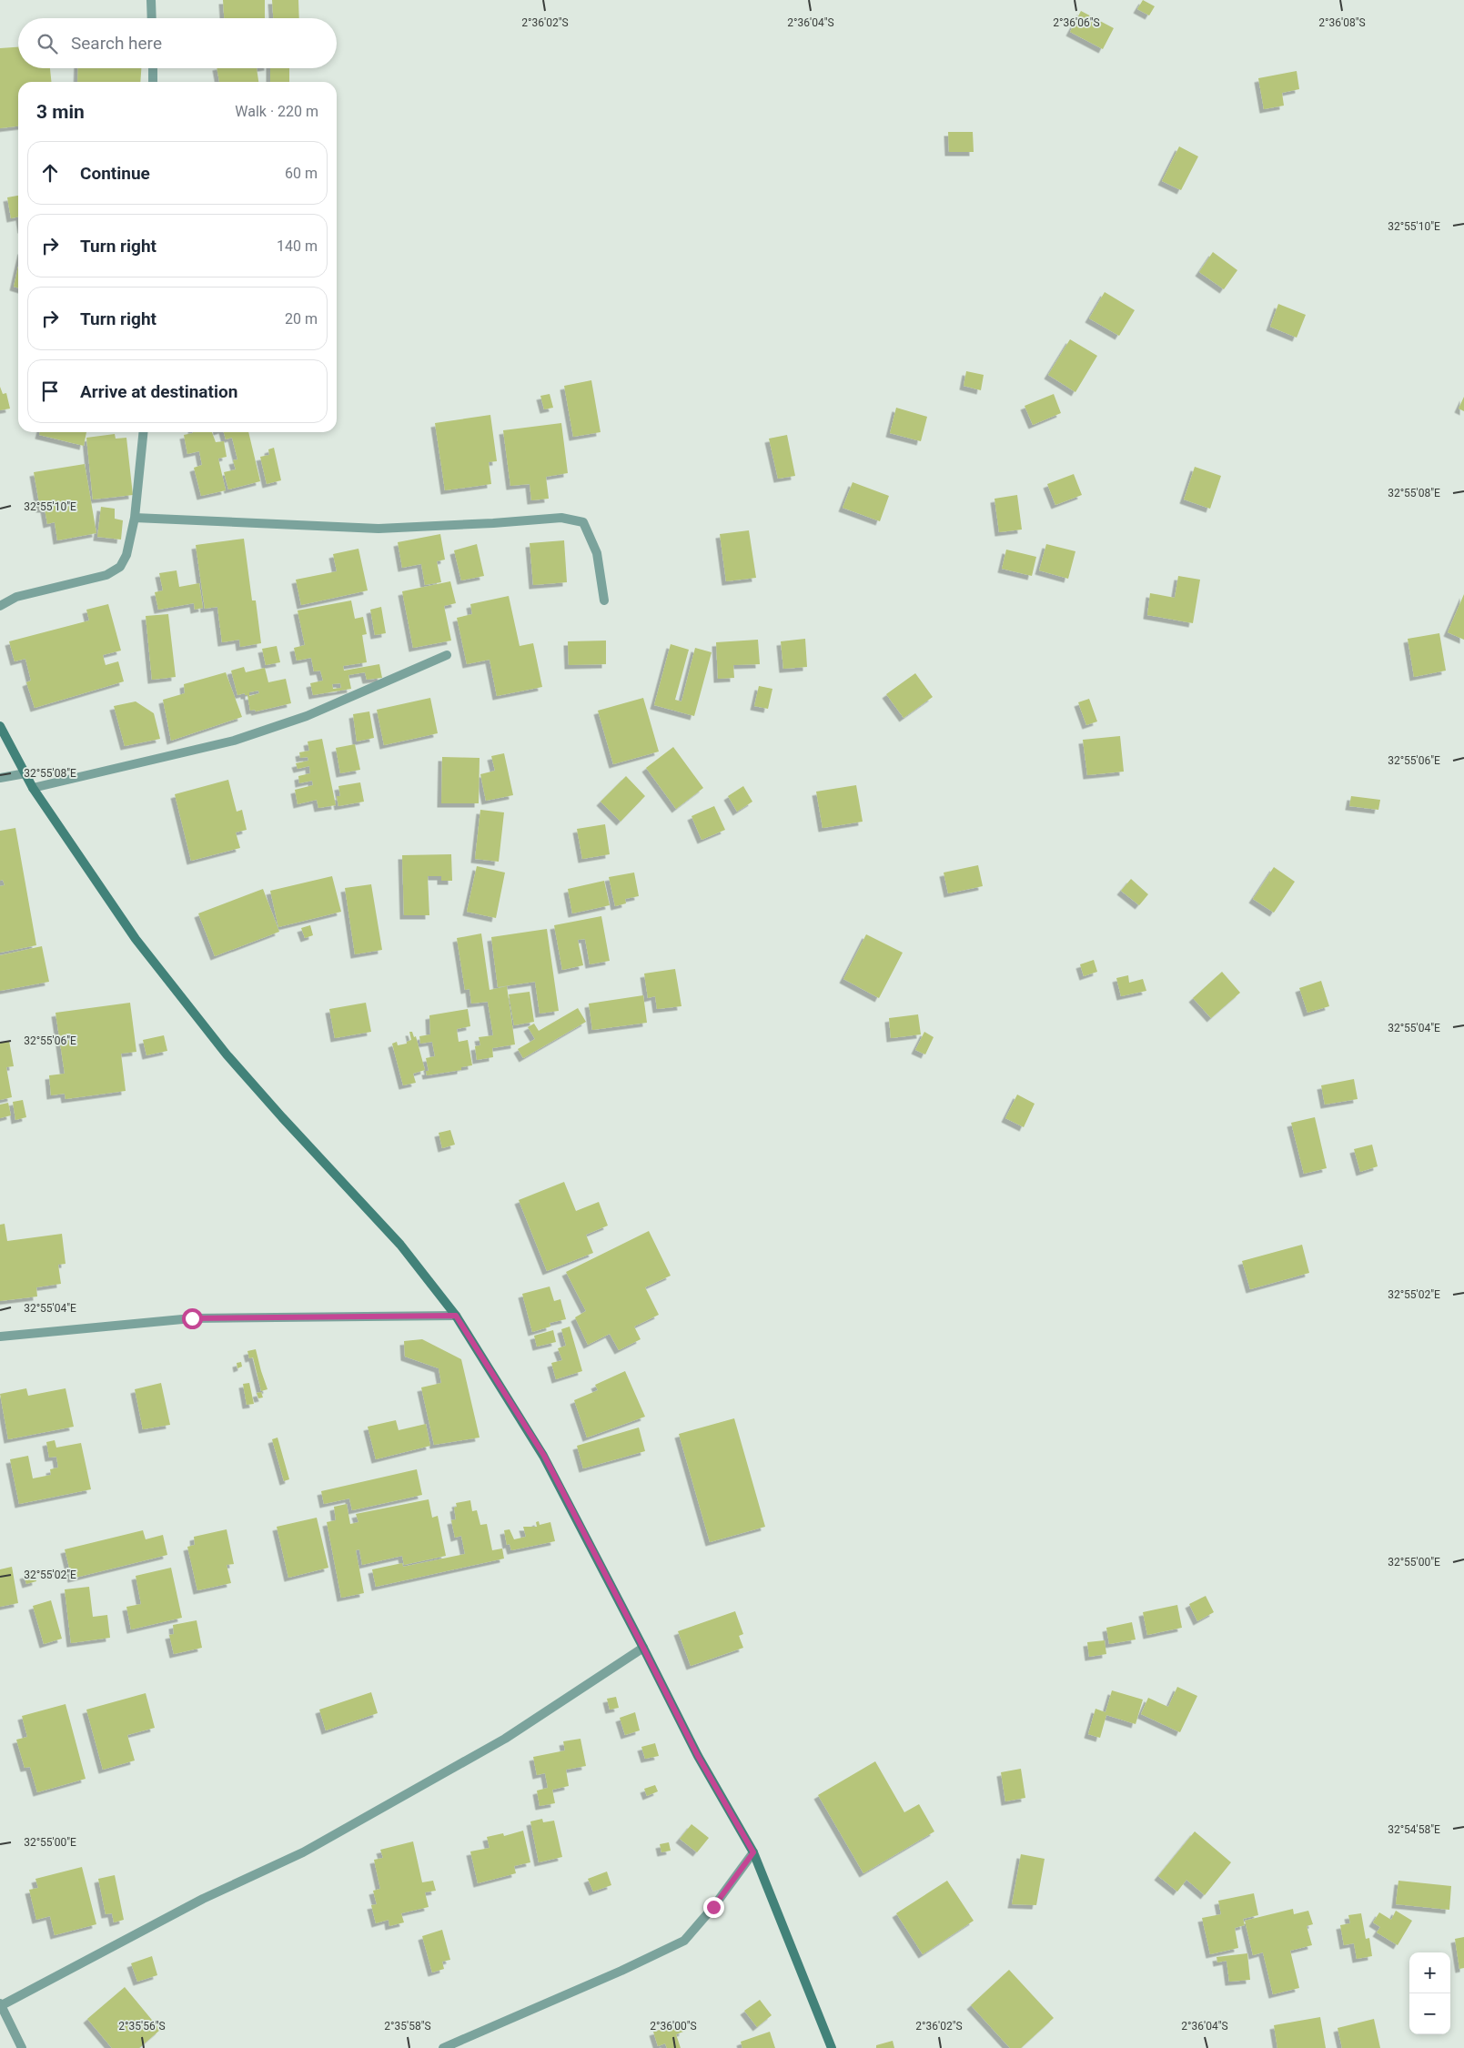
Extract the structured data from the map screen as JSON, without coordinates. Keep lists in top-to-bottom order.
{
  "page": {
    "search": "Search here",
    "heading": ["3 min", "Walk · 220 m"],
    "list": [
      ["Continue", "60 m"],
      ["Turn right", "140 m"],
      ["Turn right", "20 m"],
      "Arrive at destination"
    ],
    "map_buttons": ["+", "−"]
  },
  "coordinates": [
    "2°36'08\"S",
    "2°36'02\"S",
    "2°36'04\"S",
    "2°36'06\"S",
    "32°55'10\"E",
    "32°55'08\"E",
    "32°55'06\"E",
    "32°55'04\"E",
    "32°55'02\"E",
    "32°55'00\"E",
    "32°54'58\"E",
    "2°35'56\"S",
    "2°35'58\"S",
    "2°36'00\"S"
  ]
}
